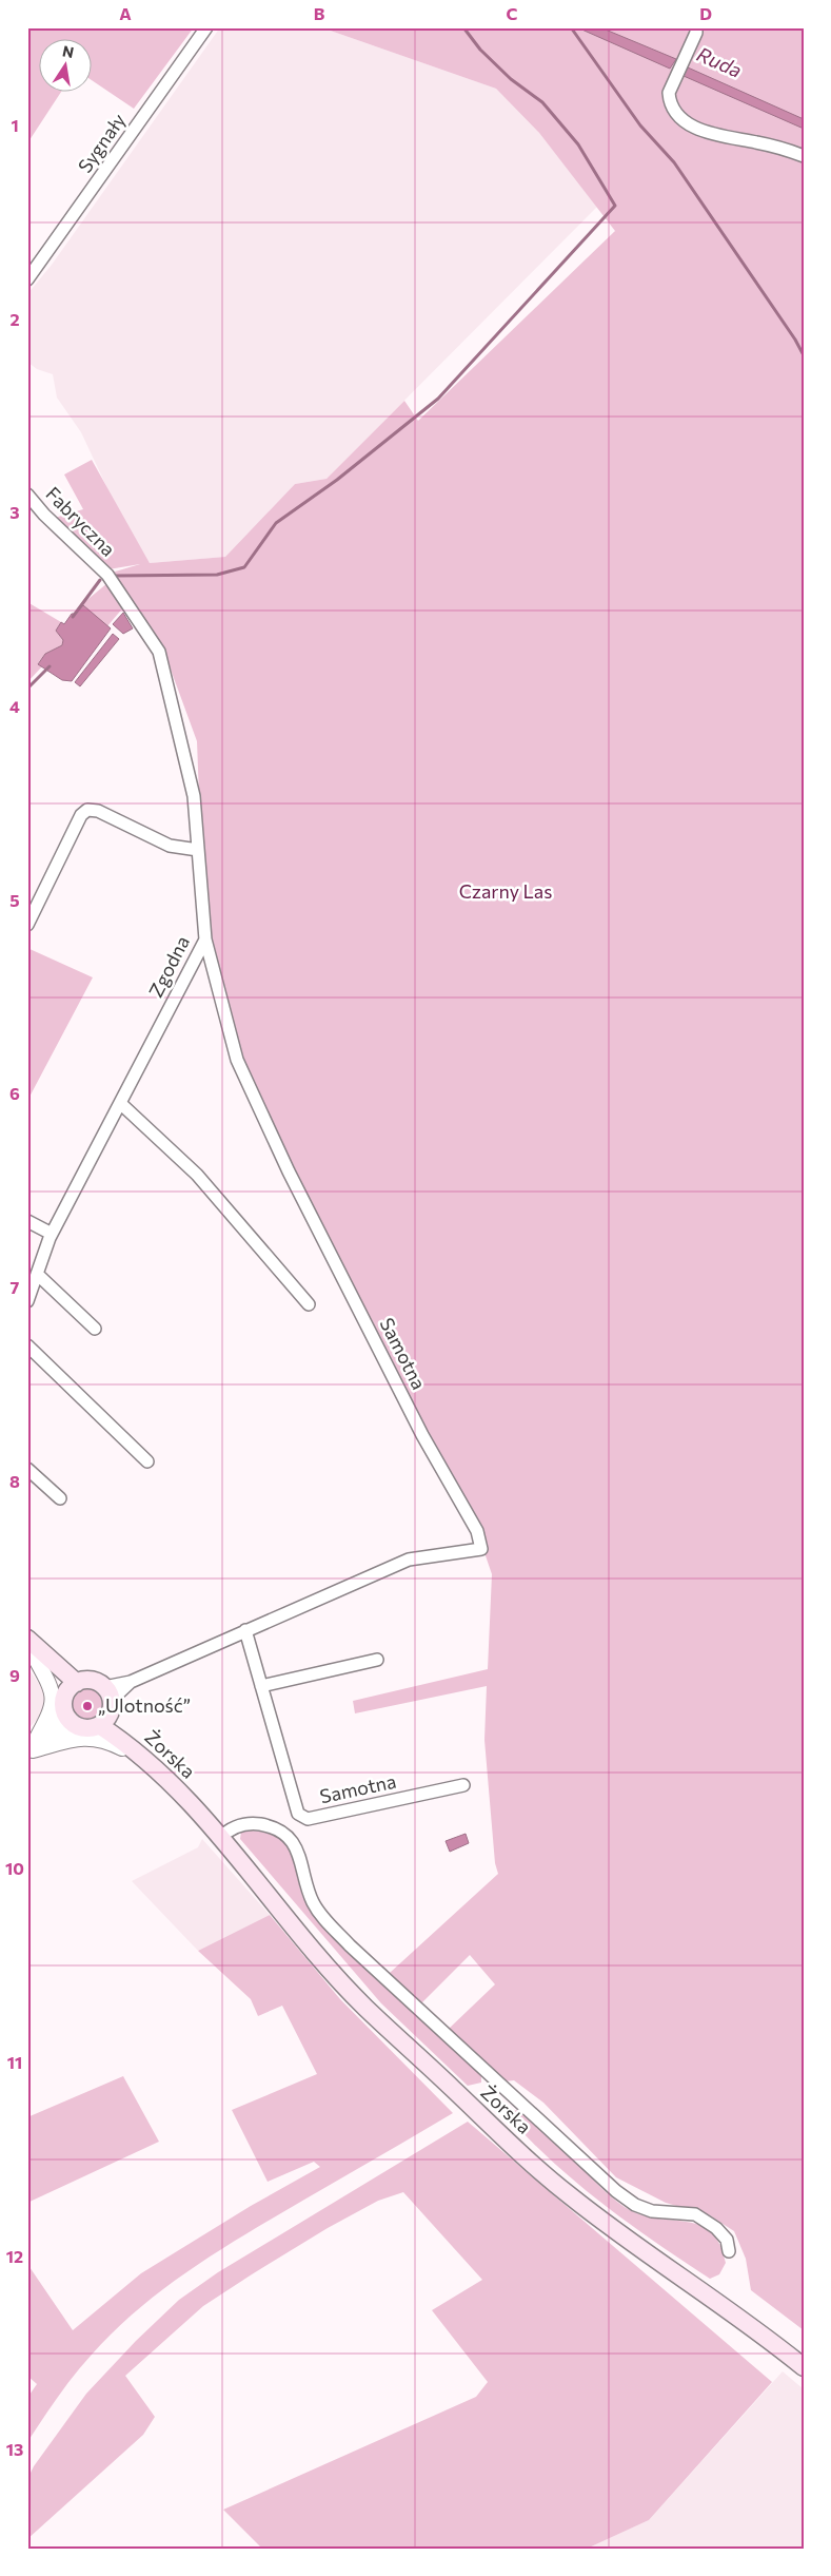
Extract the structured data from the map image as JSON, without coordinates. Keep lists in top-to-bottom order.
{
  "streets": {
    "main road": ["Żorska"],
    "street": [
      "Sygnały",
      "Fabryczna",
      "Zgodna",
      "Samotna"
    ]
  },
  "crossings": [
    ["Fabryczna", "Zgodna"],
    ["Zgodna", "Samotna"],
    ["Samotna", "Żorska"]
  ],
  "water": ["Ruda"],
  "parks": ["Czarny Las"],
  "places": ["„Ulotność”"],
  "north": "top",
  "grid": {
    "columns": [
      "A",
      "B",
      "C",
      "D"
    ],
    "rows": [
      "1",
      "2",
      "3",
      "4",
      "5",
      "6",
      "7",
      "8",
      "9",
      "10",
      "11",
      "12",
      "13"
    ]
  }
}
